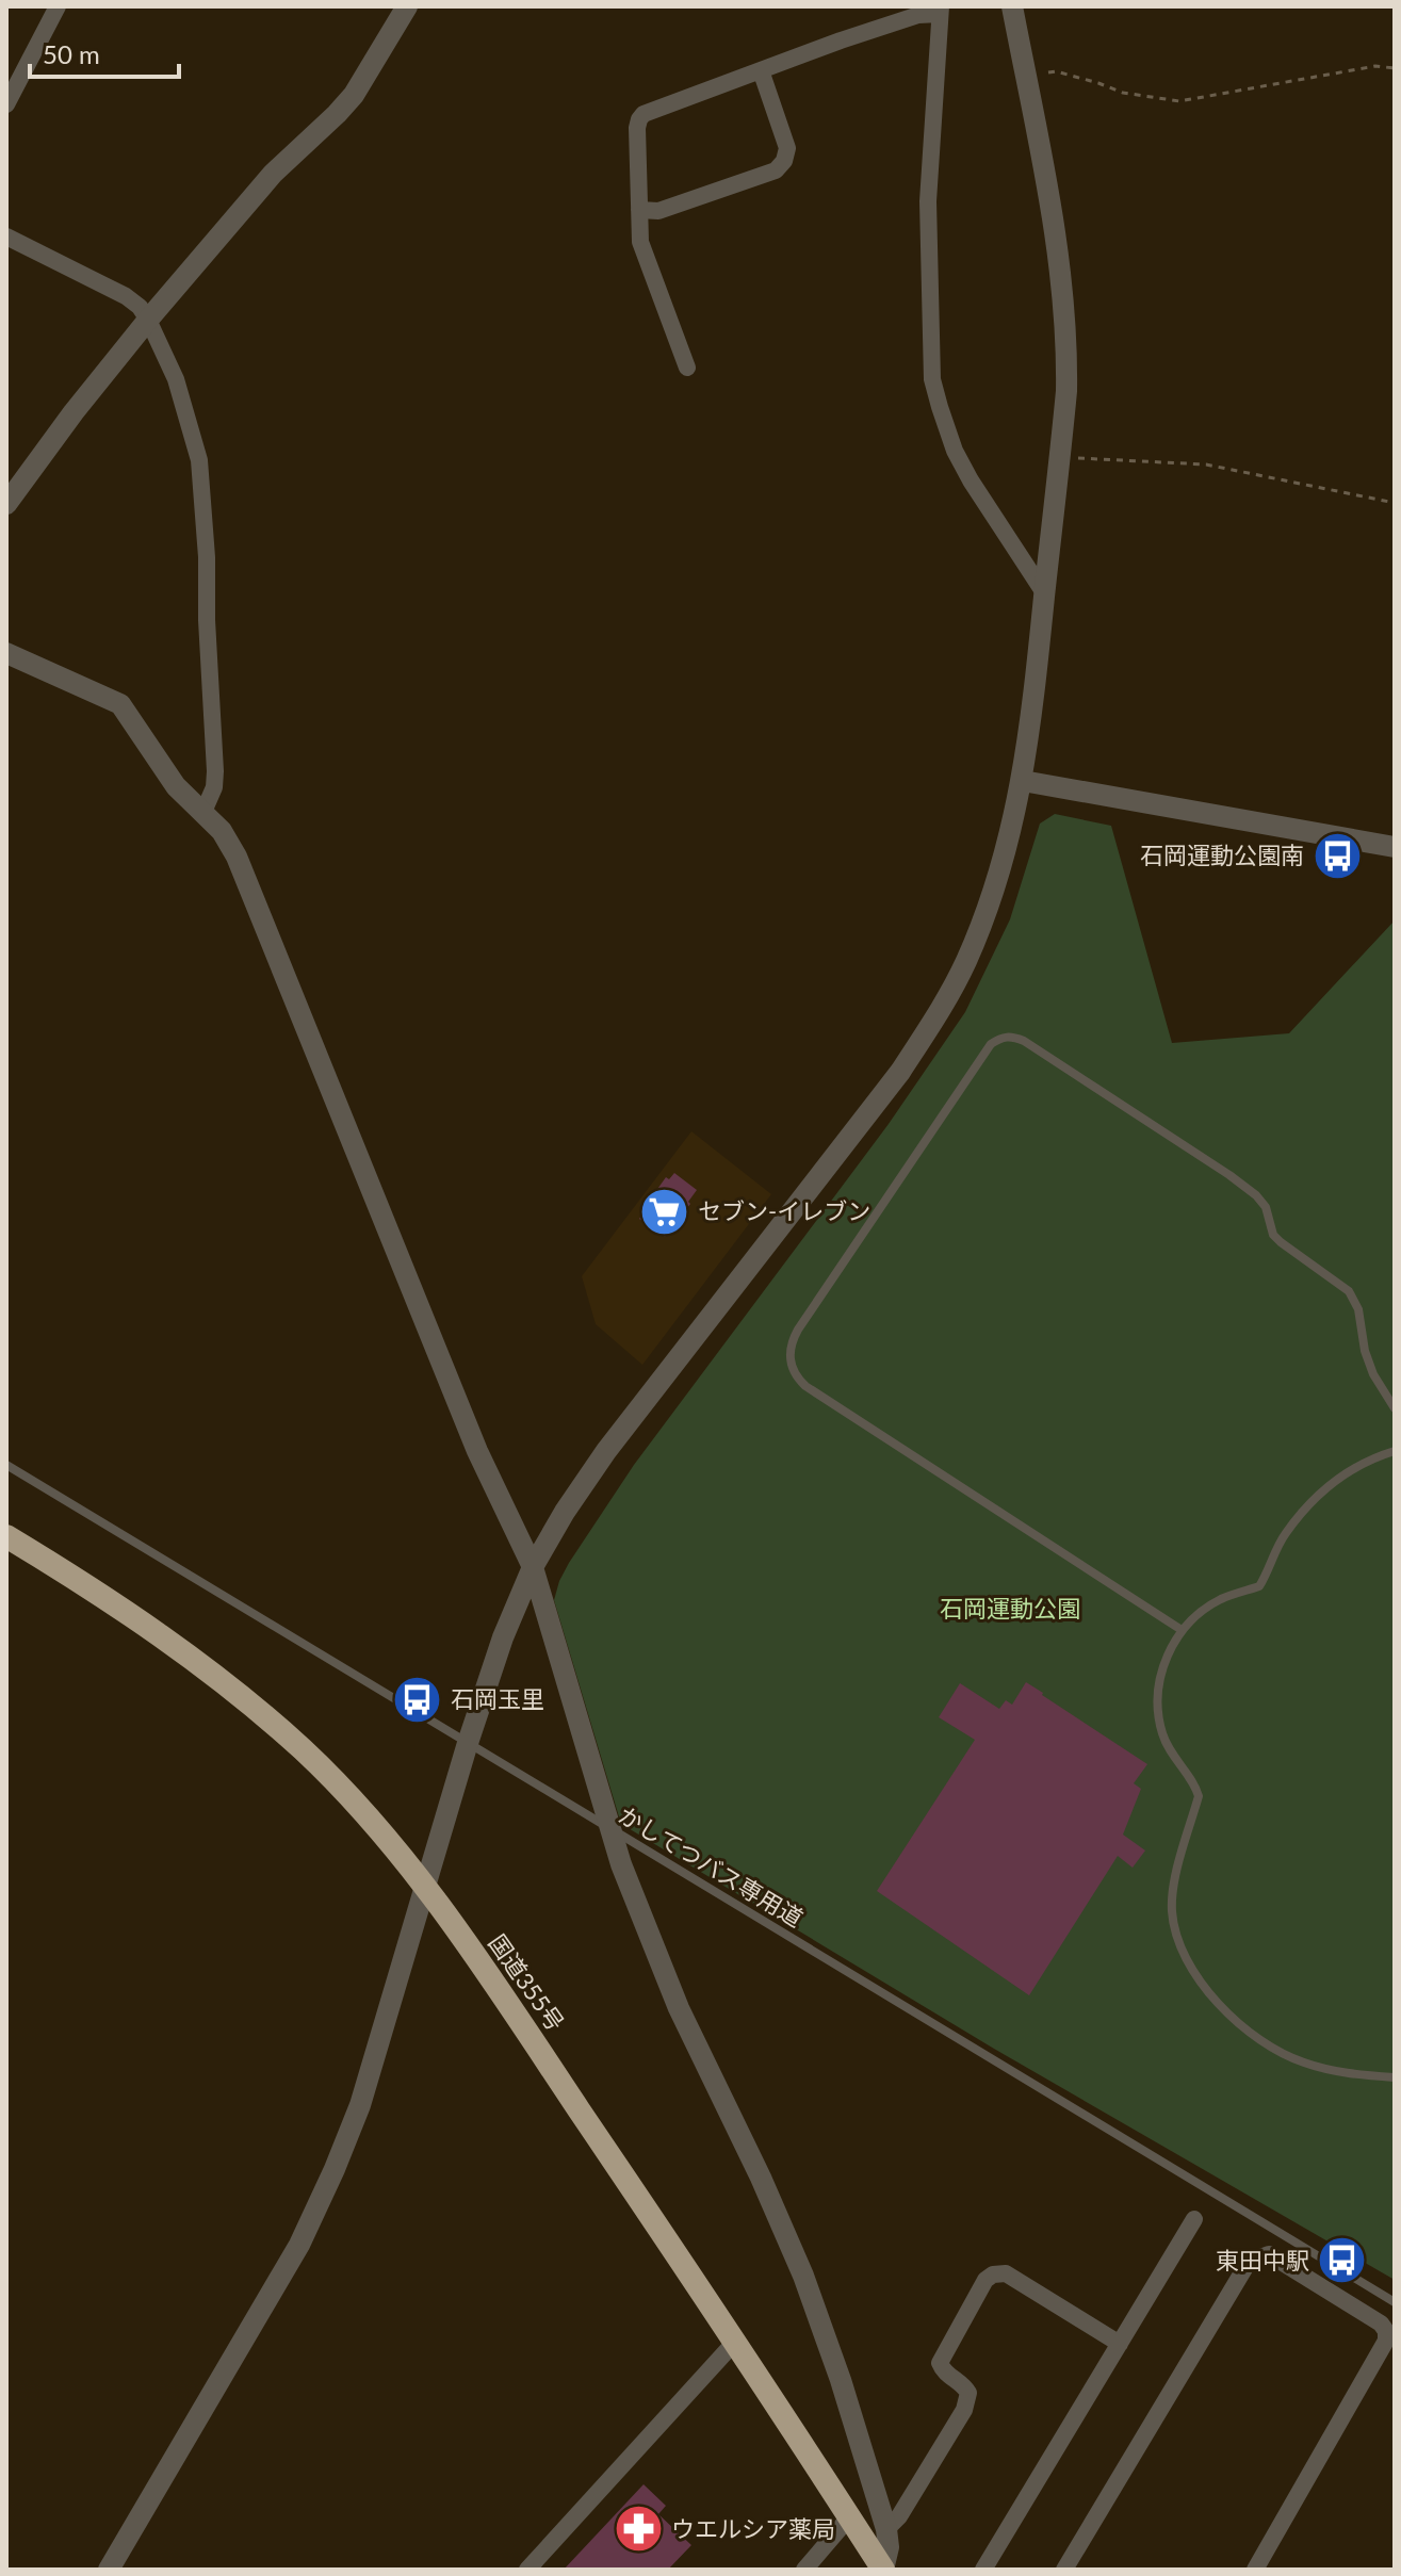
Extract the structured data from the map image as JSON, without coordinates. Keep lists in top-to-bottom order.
{
  "streets": {
    "highway": ["国道355号"],
    "lane": ["かしてつバス専用道"]
  },
  "parks": ["石岡運動公園"],
  "places": {
    "bus stop": ["石岡運動公園南", "石岡玉里", "東田中駅"],
    "supermarket": ["セブン-イレブン"],
    "pharmacy": ["ウエルシア薬局"]
  },
  "scale_bar": "50 m"
}
